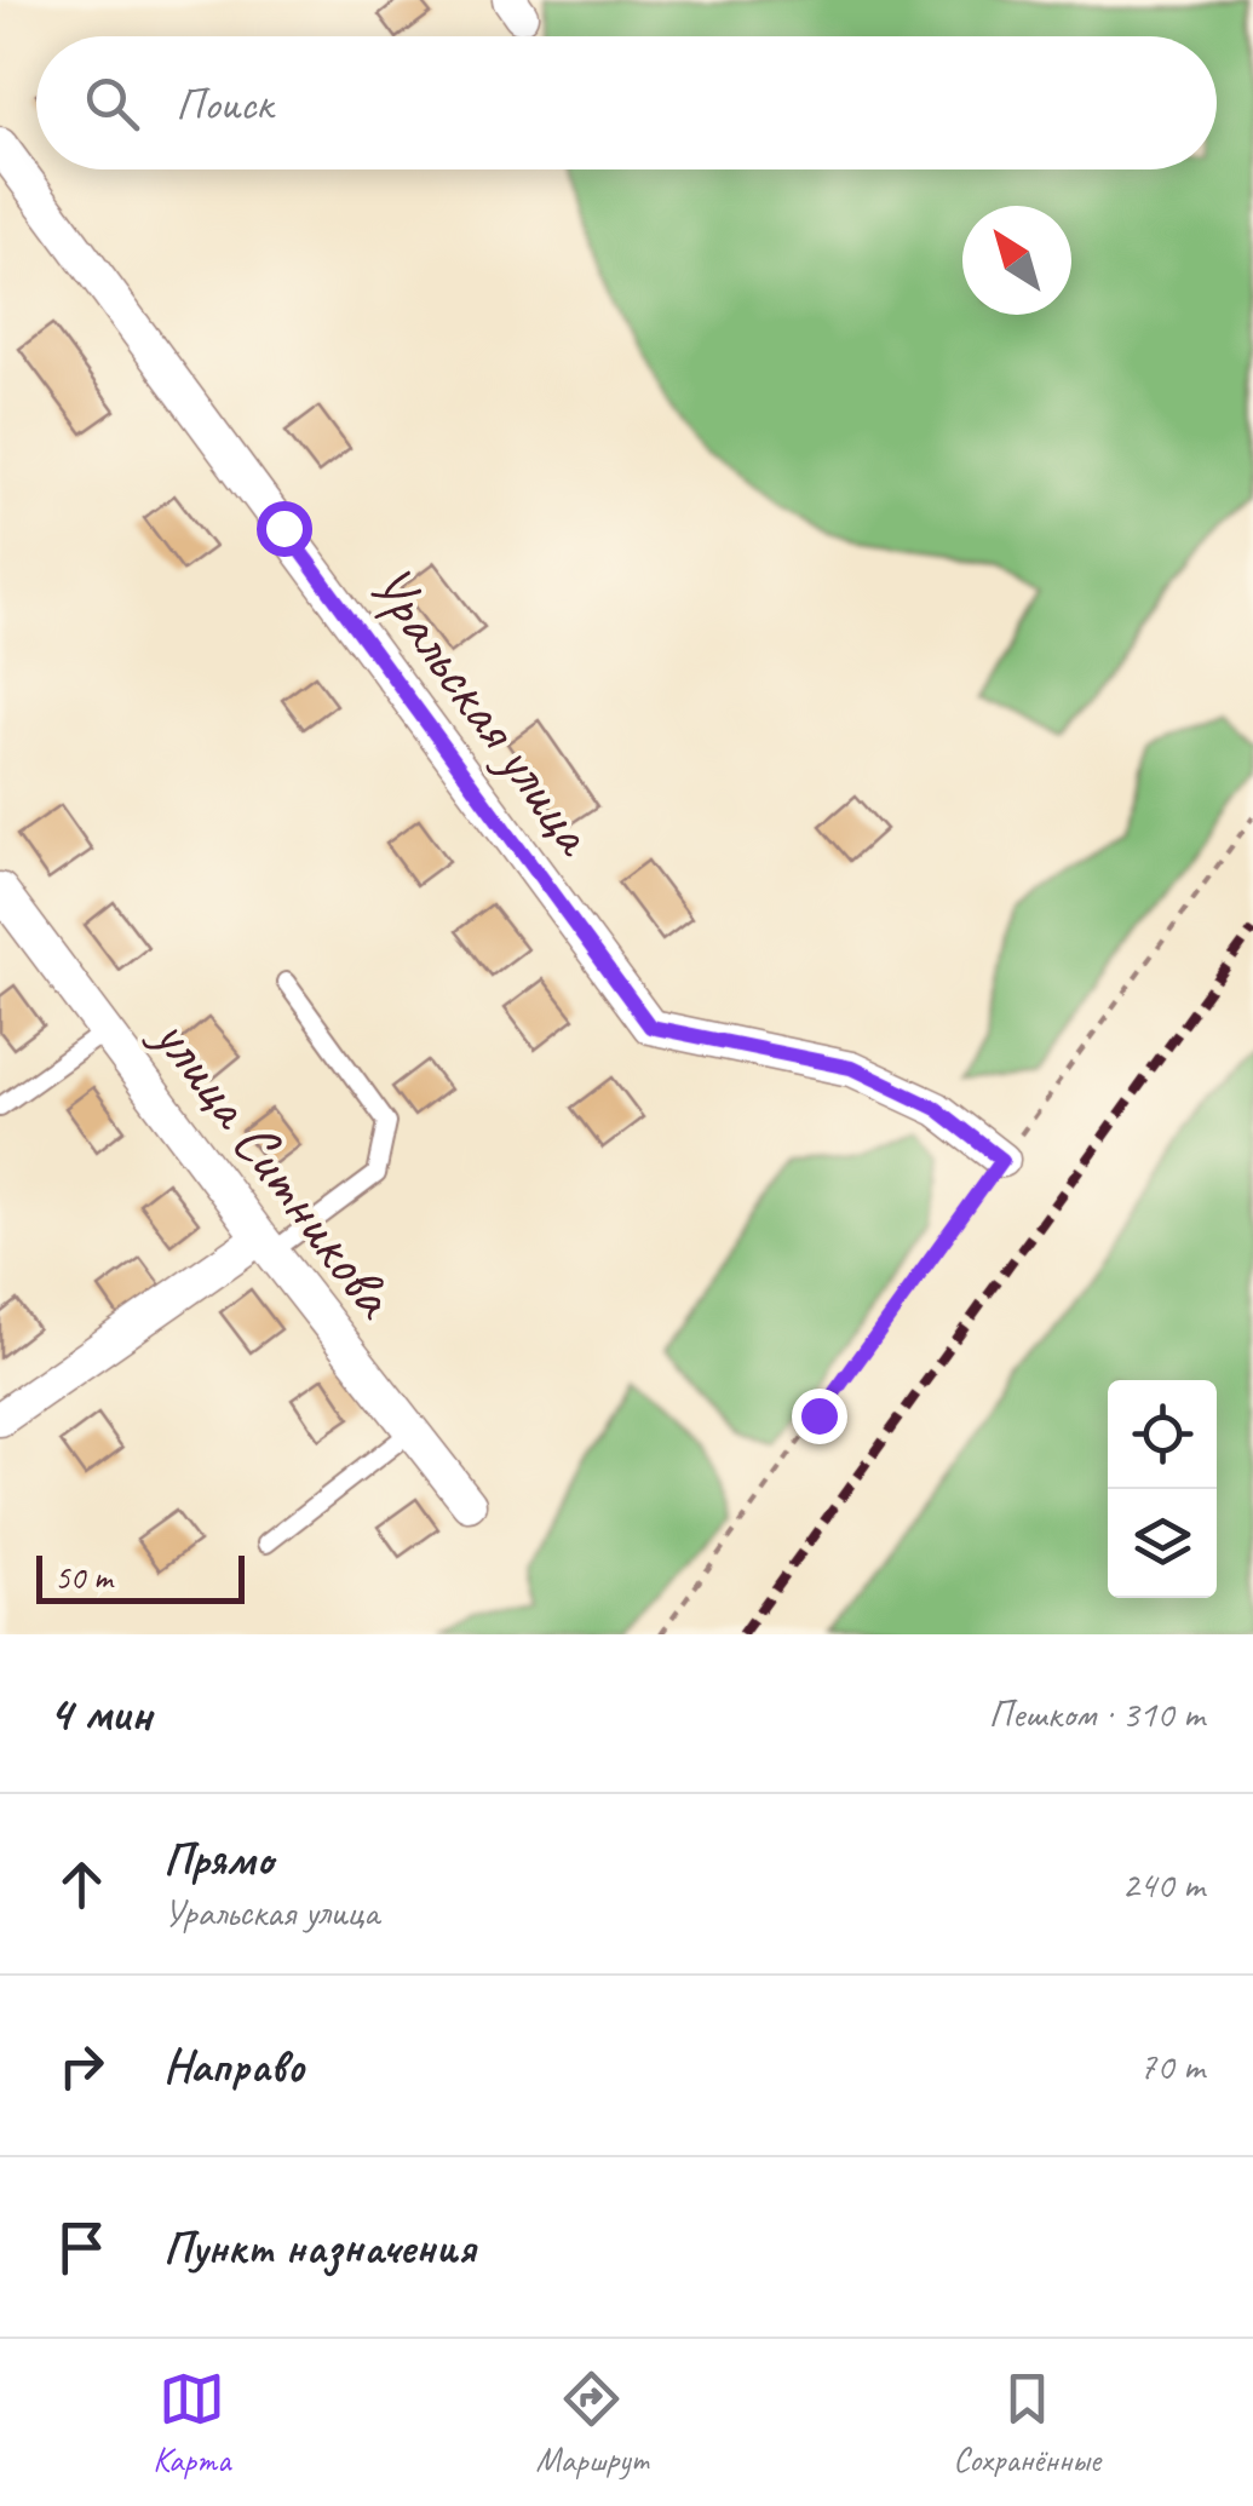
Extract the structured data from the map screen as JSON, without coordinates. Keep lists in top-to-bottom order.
{
  "streets": {
    "street": ["Уральская улица", "улица Ситникова"]
  },
  "scale_bar": "50 m",
  "north": "top left",
  "page": {
    "search": "Поиск",
    "scale": "50 m",
    "heading": ["4 мин", "Пешком · 310 m"],
    "list": [
      ["Прямо", "Уральская улица", "240 m"],
      ["Направо", "70 m"],
      "Пункт назначения"
    ],
    "nav": ["Карта", "Маршрут", "Сохранённые"]
  }
}
